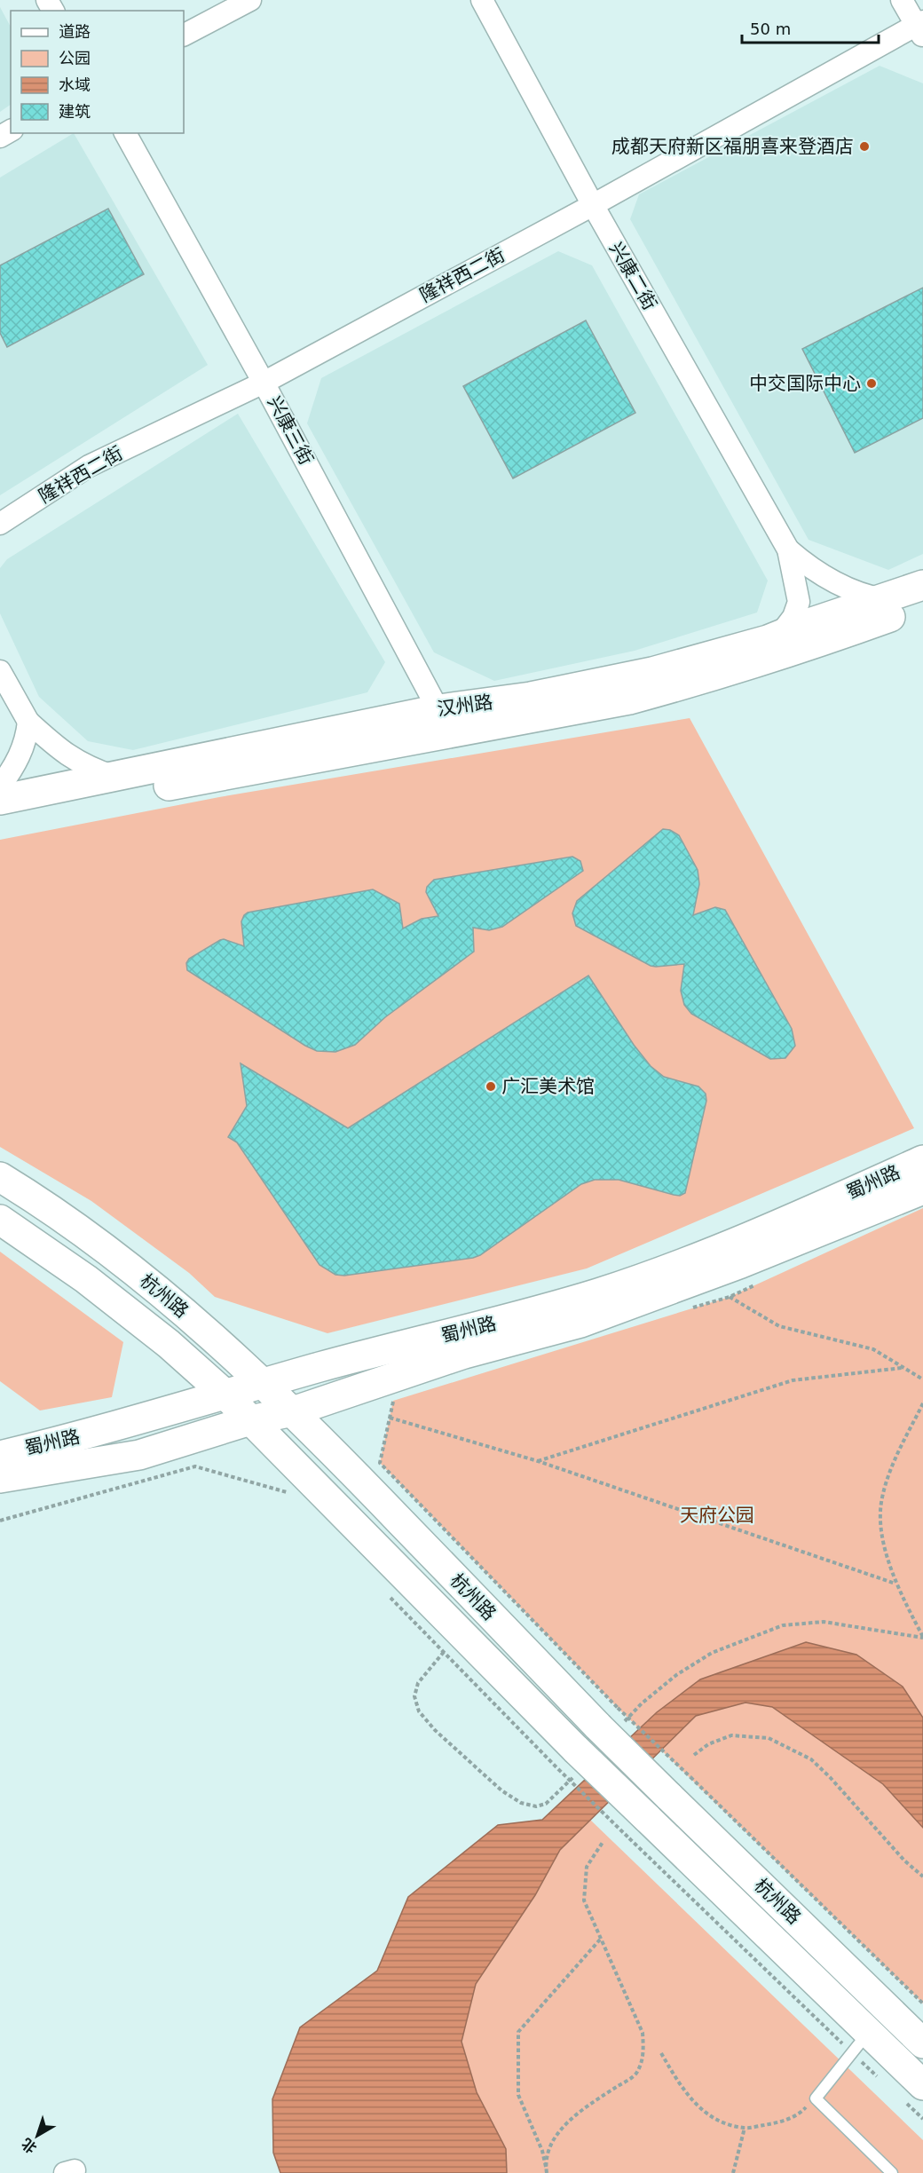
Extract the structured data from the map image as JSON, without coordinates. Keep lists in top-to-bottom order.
{
  "streets": {
    "main road": ["汉州路", "蜀州路", "杭州路"],
    "street": ["隆祥西二街", "兴康二街", "兴康三街"]
  },
  "crossings": [
    ["隆祥西二街", "兴康二街"],
    ["隆祥西二街", "兴康三街"],
    ["兴康三街", "汉州路"],
    ["蜀州路", "杭州路"]
  ],
  "parks": ["天府公园"],
  "places": ["成都天府新区福朋喜来登酒店", "中交国际中心", "广汇美术馆"],
  "legend": [
    "道路",
    "公园",
    "水域",
    "建筑"
  ],
  "scale_bar": "50 m",
  "north": "bottom left"
}
